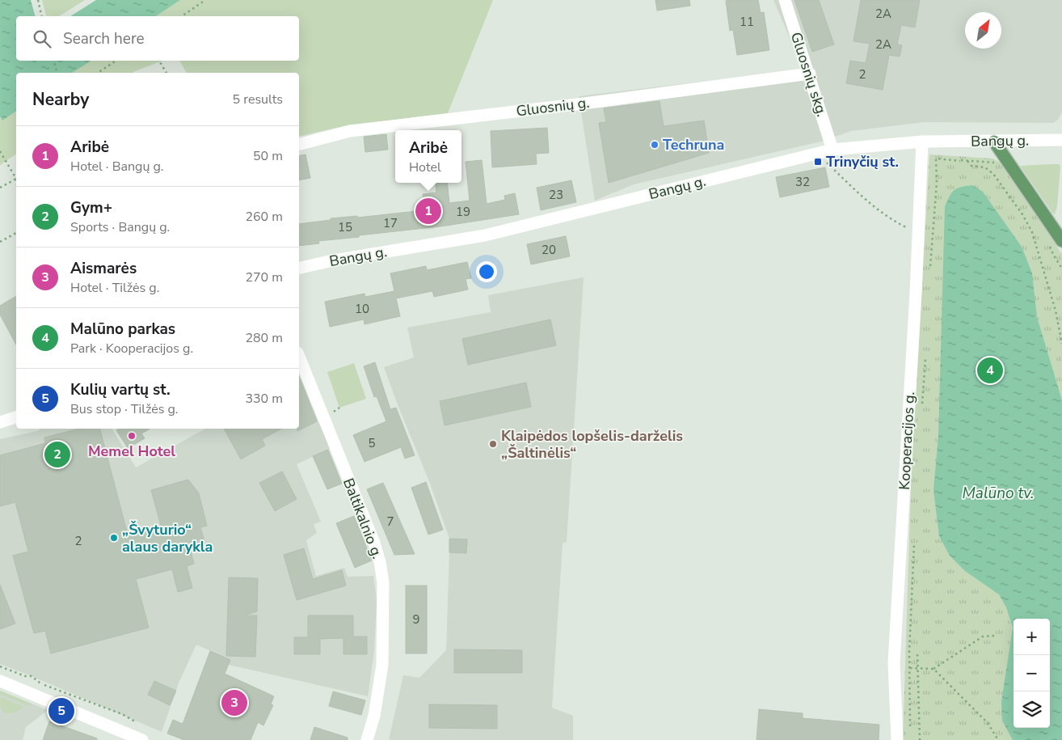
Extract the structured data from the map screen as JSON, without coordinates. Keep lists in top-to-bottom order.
{
  "streets": {
    "street": [
      "Gluosnių skg.",
      "Gluosnių g.",
      "Bangų g.",
      "Kooperacijos g.",
      "Baltikalnio g."
    ]
  },
  "crossings": [
    ["Gluosnių skg.", "Gluosnių g."],
    ["Gluosnių skg.", "Bangų g."],
    ["Bangų g.", "Kooperacijos g."]
  ],
  "water": ["Malūno tv."],
  "places": {
    "other": [
      "Techruna",
      "Memel Hotel",
      "Klaipėdos lopšelis-darželis „Šaltinėlis“",
      "„Švyturio“ alaus darykla"
    ],
    "transit": ["Trinyčių st."]
  },
  "house_numbers": [
    "2A",
    "11",
    "2A",
    "2",
    "32",
    "23",
    "19",
    "17",
    "15",
    "20",
    "10",
    "5",
    "7",
    "2",
    "9"
  ],
  "north": "top right",
  "page": {
    "search": "Search here",
    "heading": ["Nearby", "5 results"],
    "list": [
      {
        "mark": "1",
        "name": "Aribė",
        "note": "Hotel · Bangų g.",
        "value": "50 m"
      },
      {
        "mark": "2",
        "name": "Gym+",
        "note": "Sports · Bangų g.",
        "value": "260 m"
      },
      {
        "mark": "3",
        "name": "Aismarės",
        "note": "Hotel · Tilžės g.",
        "value": "270 m"
      },
      {
        "mark": "4",
        "name": "Malūno parkas",
        "note": "Park · Kooperacijos g.",
        "value": "280 m"
      },
      {
        "mark": "5",
        "name": "Kulių vartų st.",
        "note": "Bus stop · Tilžės g.",
        "value": "330 m"
      }
    ],
    "popup": ["Aribė", "Hotel"],
    "pins": [
      "1",
      "4",
      "2",
      "3",
      "5"
    ],
    "map_buttons": ["+", "−"]
  }
}
